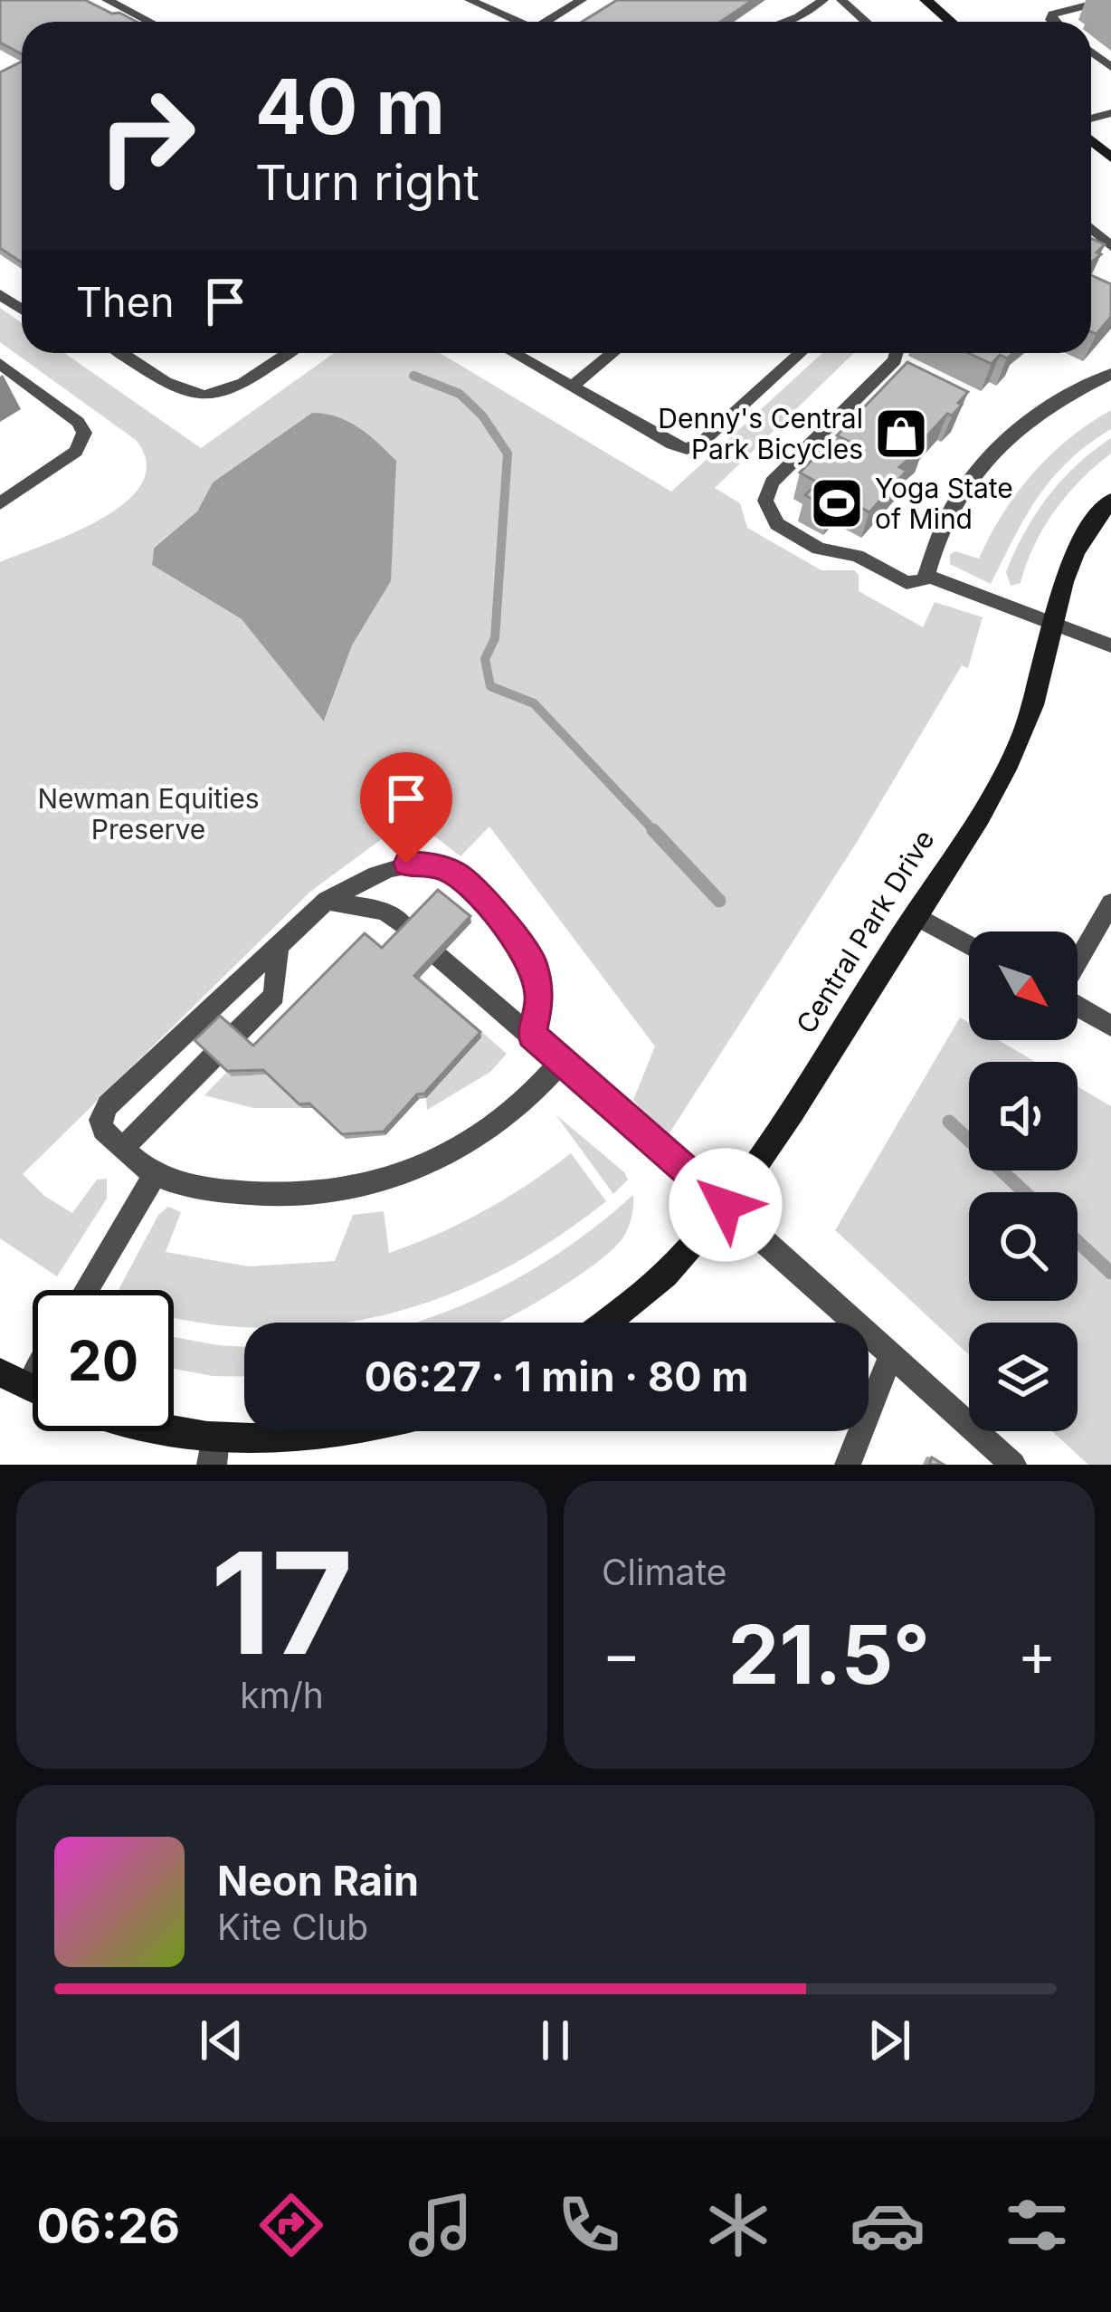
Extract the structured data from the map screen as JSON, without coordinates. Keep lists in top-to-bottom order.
{
  "streets": {
    "street": ["Central Park Drive"]
  },
  "parks": ["Newman Equities Preserve"],
  "places": {
    "shop": ["Denny's Central Park Bicycles"],
    "sports": ["Yoga State of Mind"]
  },
  "north": "bottom right",
  "page": {
    "turn": ["40 m", "Turn right"],
    "then": "Then",
    "limit": "20",
    "trip": "06:27 · 1 min · 80 m",
    "tile": [
      ["17", "km/h"],
      "Climate"
    ],
    "heat": ["−", "21.5°", "+"],
    "song": ["Neon Rain", "Kite Club"],
    "tabs": "06:26"
  }
}
